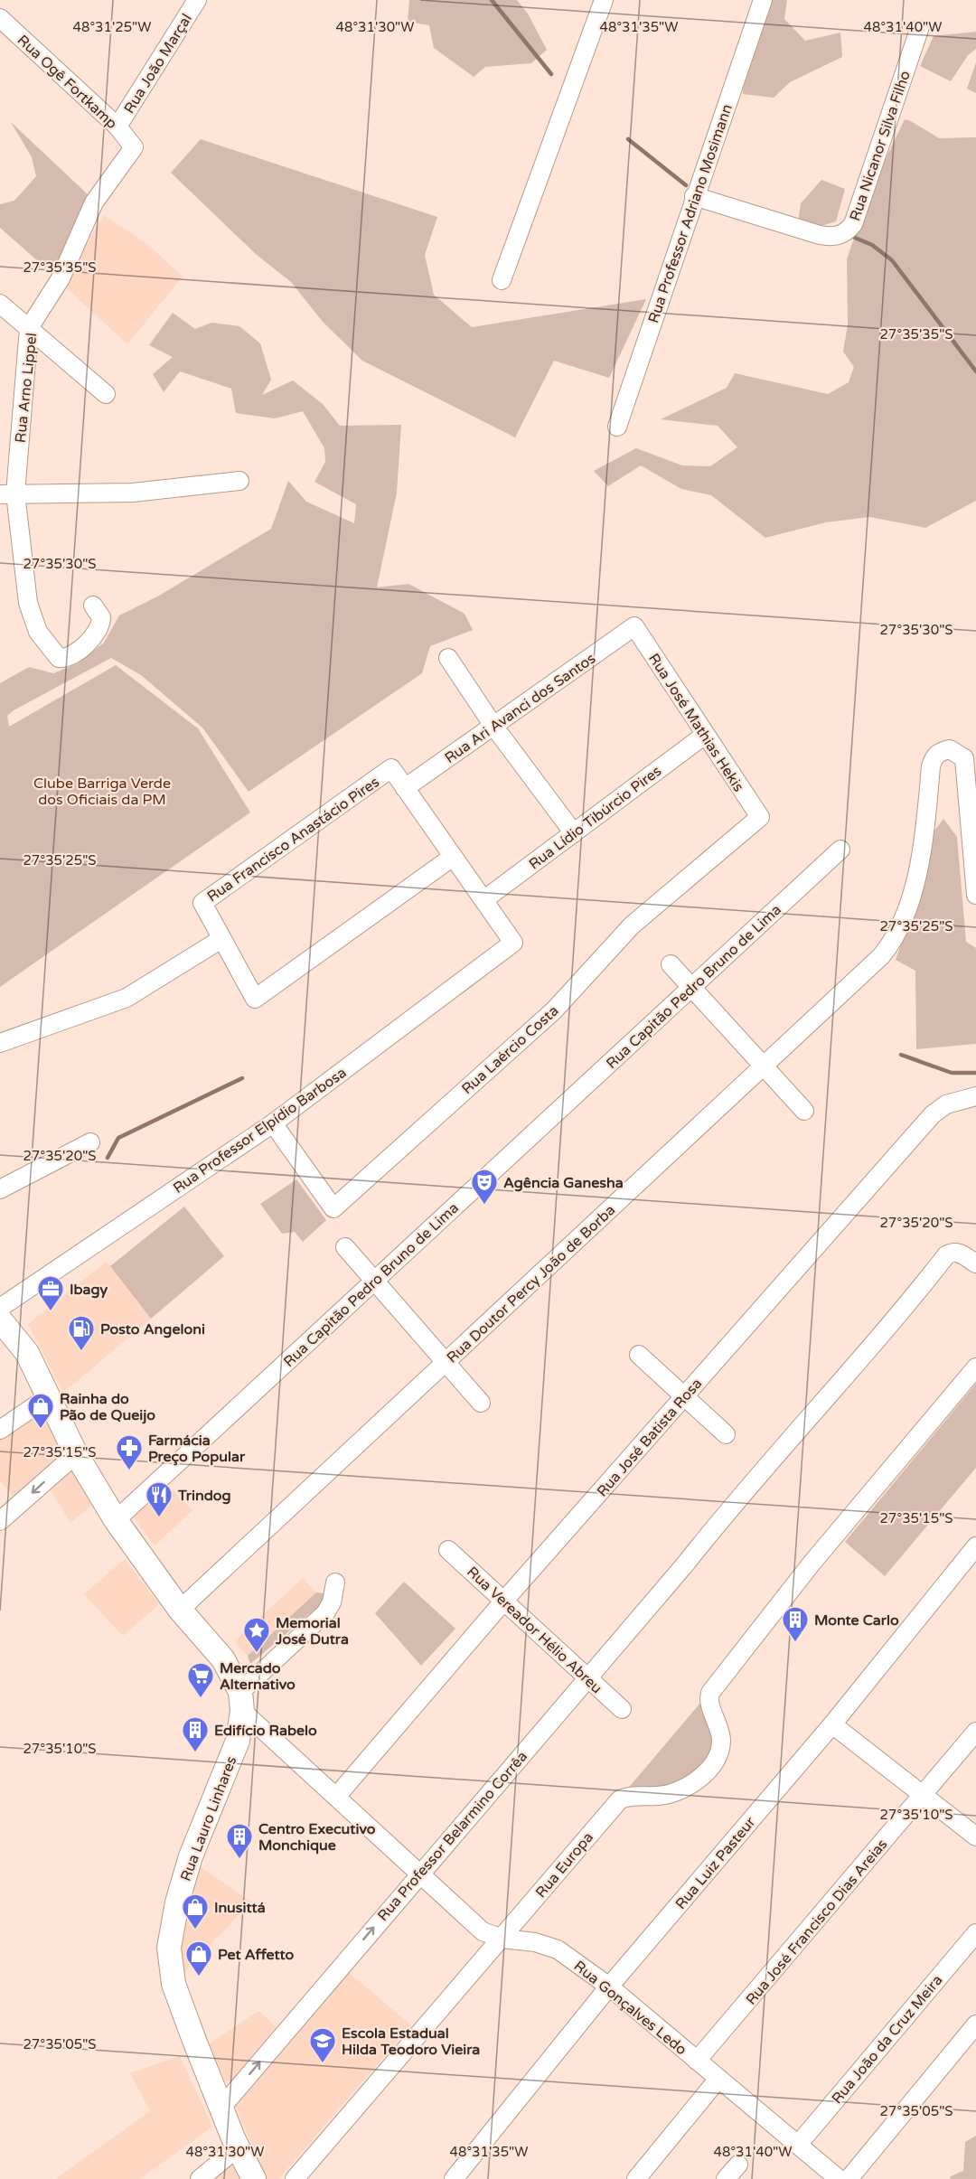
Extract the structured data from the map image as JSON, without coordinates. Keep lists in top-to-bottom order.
{
  "streets": {
    "main road": ["Rua Lauro Linhares"],
    "street": [
      "Rua João Marçal",
      "Rua Ogê Fortkamp",
      "Rua Nicanor Silva Filho",
      "Rua Professor Adriano Mosimann",
      "Rua Arno Lippel",
      "Rua Ari Avanci dos Santos",
      "Rua José Mathias Hekis",
      "Rua Lídio Tibúrcio Pires",
      "Rua Francisco Anastácio Pires",
      "Rua Capitão Pedro Bruno de Lima",
      "Rua Laércio Costa",
      "Rua Professor Elpídio Barbosa",
      "Rua Doutor Percy João de Borba",
      "Rua José Batista Rosa",
      "Rua Vereador Hélio Abreu",
      "Rua Professor Belarmino Corrêa",
      "Rua Luiz Pasteur",
      "Rua Europa",
      "Rua José Francisco Dias Areias",
      "Rua Gonçalves Ledo",
      "Rua João da Cruz Meira"
    ]
  },
  "crossings": [
    ["Rua João Marçal", "Rua Ogê Fortkamp"],
    ["Rua Ogê Fortkamp", "Rua Arno Lippel"],
    ["Rua Nicanor Silva Filho", "Rua Professor Adriano Mosimann"],
    ["Rua Ari Avanci dos Santos", "Rua José Mathias Hekis"],
    ["Rua Ari Avanci dos Santos", "Rua Francisco Anastácio Pires"],
    ["Rua José Mathias Hekis", "Rua Lídio Tibúrcio Pires"],
    ["Rua José Mathias Hekis", "Rua Laércio Costa"],
    ["Rua Lídio Tibúrcio Pires", "Rua Professor Elpídio Barbosa"],
    ["Rua Laércio Costa", "Rua Professor Elpídio Barbosa"],
    ["Rua José Batista Rosa", "Rua Vereador Hélio Abreu"],
    ["Rua José Batista Rosa", "Rua Gonçalves Ledo"],
    ["Rua Vereador Hélio Abreu", "Rua Professor Belarmino Corrêa"],
    ["Rua Lauro Linhares", "Rua Professor Belarmino Corrêa"],
    ["Rua Lauro Linhares", "Rua Gonçalves Ledo"],
    ["Rua Professor Belarmino Corrêa", "Rua Gonçalves Ledo"],
    ["Rua Luiz Pasteur", "Rua Gonçalves Ledo"],
    ["Rua Europa", "Rua Gonçalves Ledo"],
    ["Rua José Francisco Dias Areias", "Rua Gonçalves Ledo"],
    ["Rua Gonçalves Ledo", "Rua João da Cruz Meira"]
  ],
  "parks": ["Clube Barriga Verde dos Oficiais da PM"],
  "places": {
    "theatre": ["Agência Ganesha"],
    "office": ["Ibagy"],
    "fuel station": ["Posto Angeloni"],
    "shop": ["Rainha do Pão de Queijo", "Inusittá", "Pet Affetto"],
    "pharmacy": ["Farmácia Preço Popular"],
    "restaurant": ["Trindog"],
    "building": ["Monte Carlo", "Edifício Rabelo", "Centro Executivo Monchique"],
    "place": ["Memorial José Dutra"],
    "supermarket": ["Mercado Alternativo"],
    "school or university": ["Escola Estadual Hilda Teodoro Vieira"]
  },
  "coordinates": [
    "48°31'25\"W",
    "48°31'40\"W",
    "48°31'30\"W",
    "48°31'35\"W",
    "27°35'35\"S",
    "27°35'30\"S",
    "27°35'25\"S",
    "27°35'20\"S",
    "27°35'15\"S",
    "27°35'10\"S",
    "27°35'05\"S"
  ]
}
